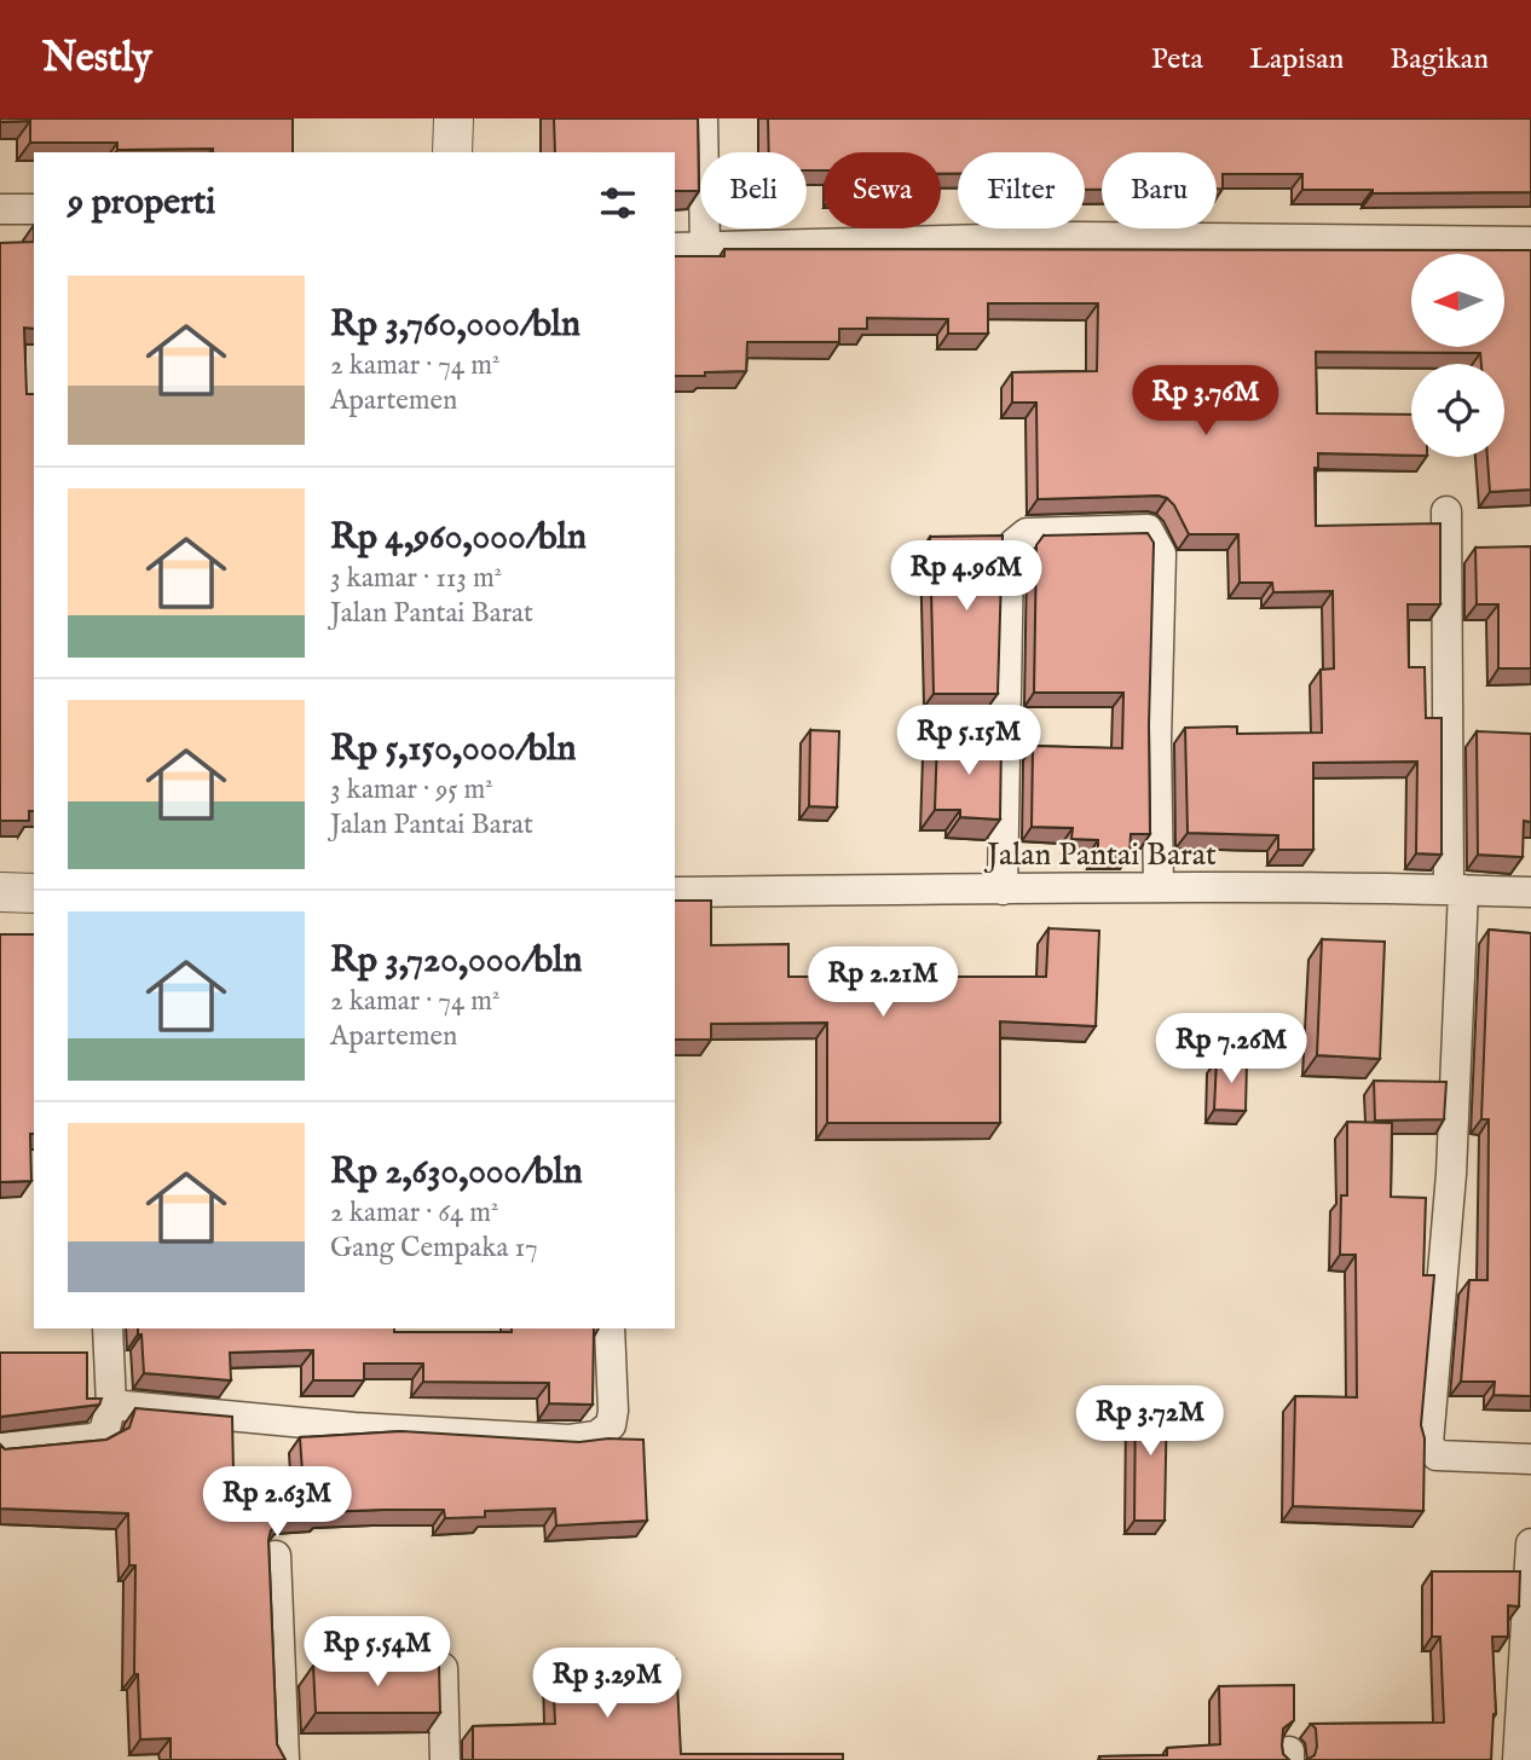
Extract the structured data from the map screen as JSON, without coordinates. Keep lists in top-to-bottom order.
{
  "streets": {
    "street": ["Jalan Pantai Barat"]
  },
  "north": "left",
  "page": {
    "header": "Nestly",
    "nav": ["Peta", "Lapisan", "Bagikan"],
    "chip": [
      "Beli",
      "Sewa",
      "Filter",
      "Baru"
    ],
    "heading": "9 properti",
    "list": [
      {
        "name": "Rp 3,760,000/bln",
        "note": "2 kamar · 74 m² · Apartemen"
      },
      {
        "name": "Rp 4,960,000/bln",
        "note": "3 kamar · 113 m² · Jalan Pantai Barat"
      },
      {
        "name": "Rp 5,150,000/bln",
        "note": "3 kamar · 95 m² · Jalan Pantai Barat"
      },
      {
        "name": "Rp 3,720,000/bln",
        "note": "2 kamar · 74 m² · Apartemen"
      },
      {
        "name": "Rp 2,630,000/bln",
        "note": "2 kamar · 64 m² · Gang Cempaka 17"
      }
    ],
    "price": [
      "Rp 3.76M",
      "Rp 4.96M",
      "Rp 5.15M",
      "Rp 2.21M",
      "Rp 7.26M",
      "Rp 3.72M",
      "Rp 2.63M",
      "Rp 5.54M",
      "Rp 3.29M"
    ]
  }
}
